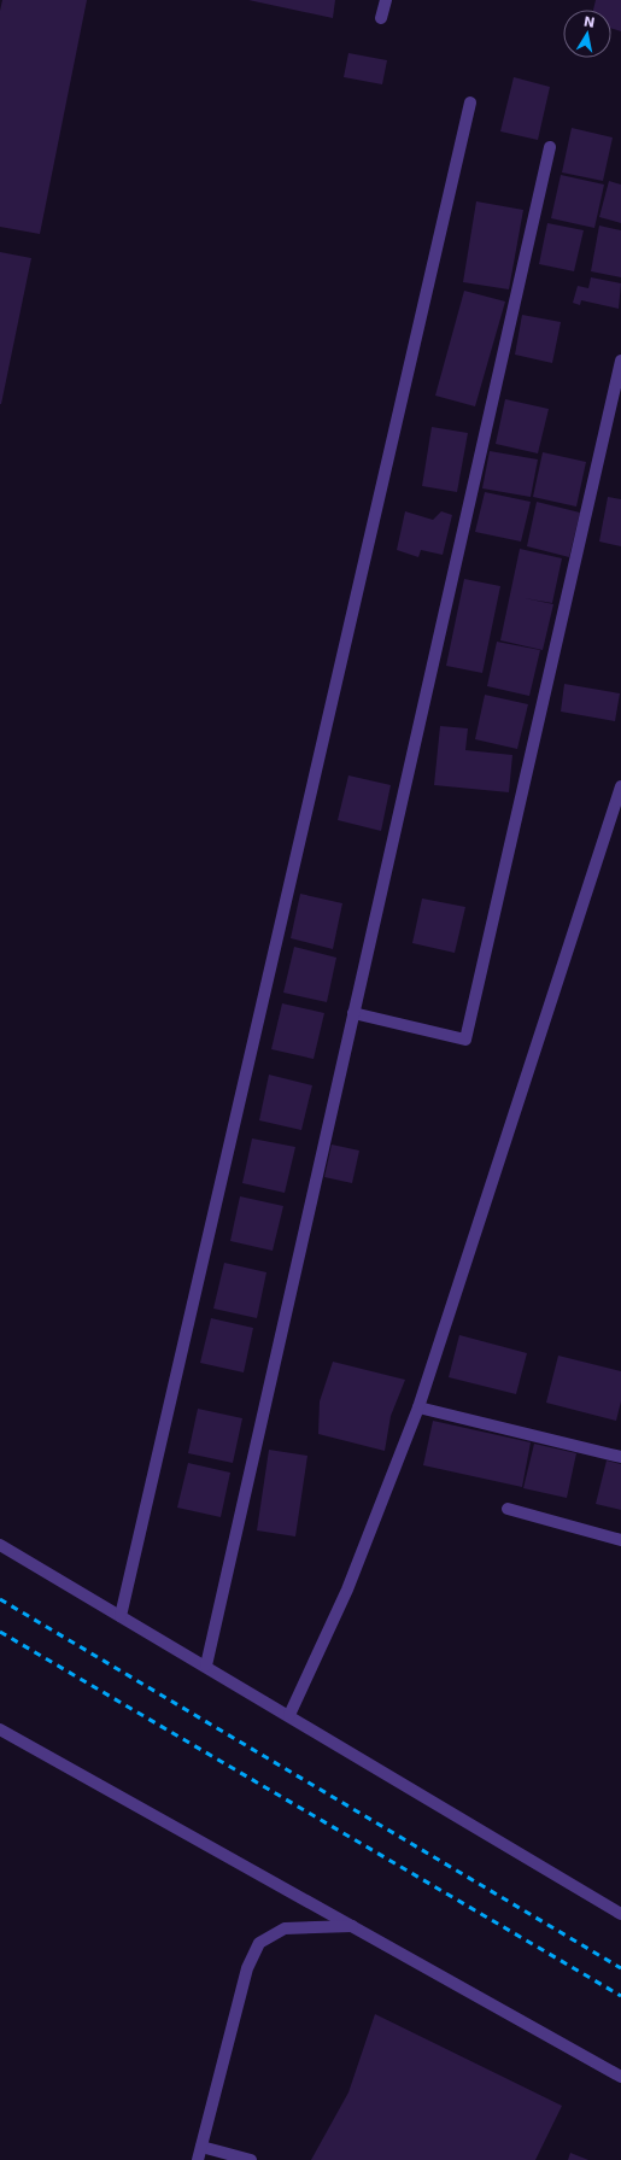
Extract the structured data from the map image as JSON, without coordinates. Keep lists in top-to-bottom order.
{
  "north": "top"
}
